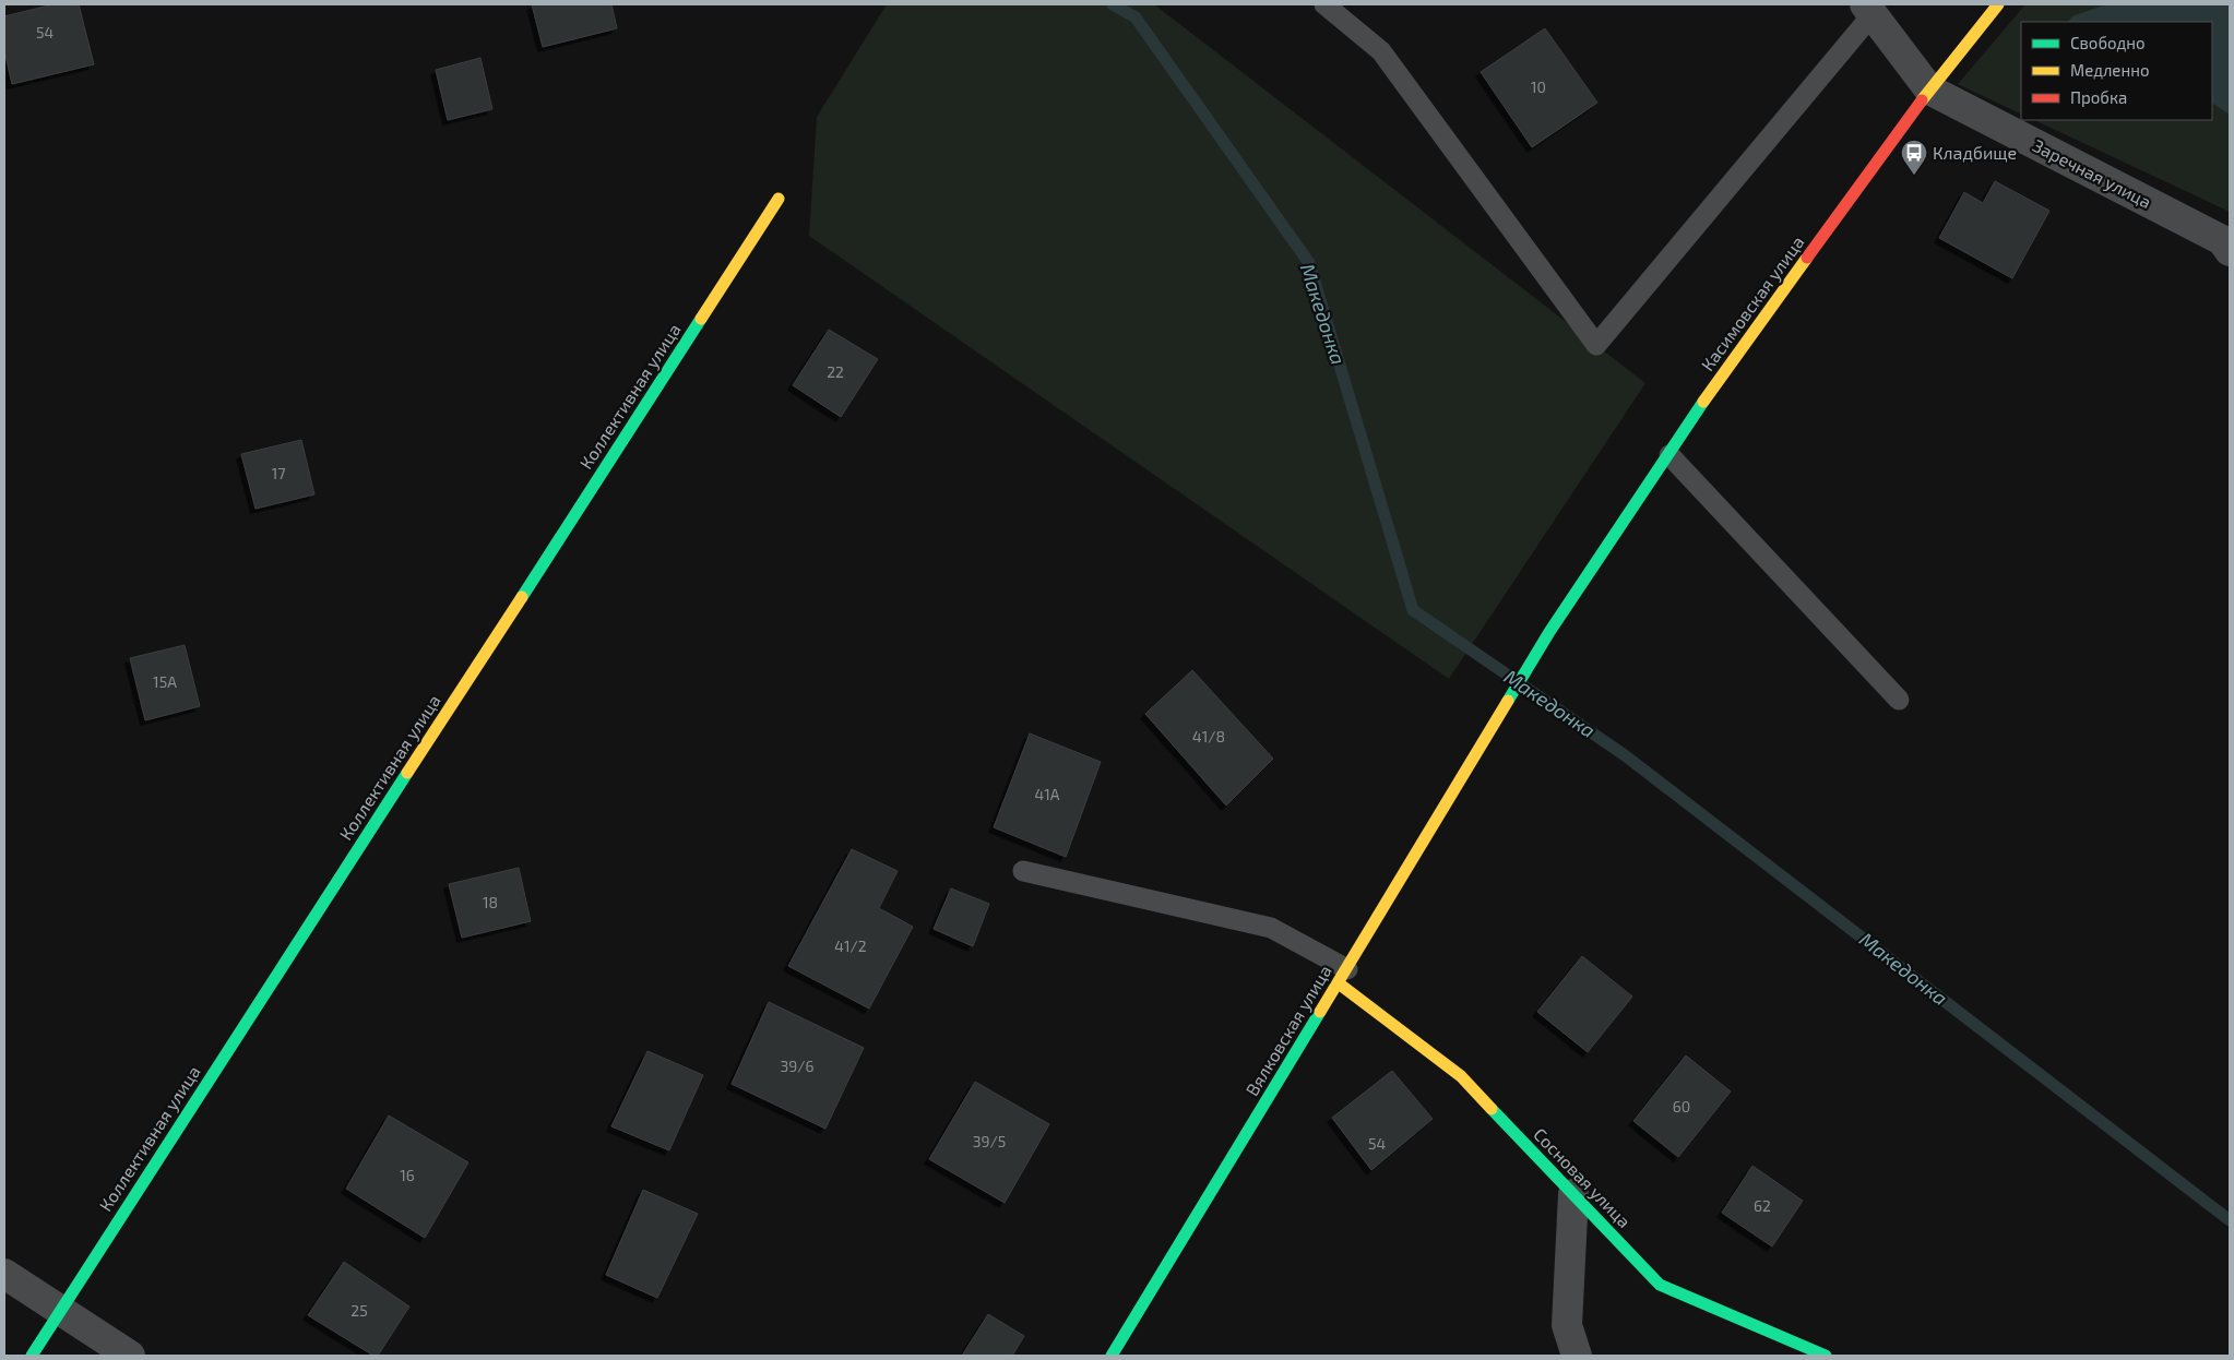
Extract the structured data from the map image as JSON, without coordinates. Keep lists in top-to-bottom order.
{
  "streets": {
    "street": [
      "Заречная улица",
      "Касимовская улица",
      "Коллективная улица",
      "Вялковская улица",
      "Сосновая улица"
    ]
  },
  "crossings": [
    ["Заречная улица", "Касимовская улица"],
    ["Касимовская улица", "Вялковская улица"],
    ["Вялковская улица", "Сосновая улица"]
  ],
  "water": ["Македонка"],
  "places": {
    "bus stop": ["Кладбище"]
  },
  "house_numbers": [
    "54",
    "10",
    "22",
    "17",
    "15А",
    "41/8",
    "41А",
    "18",
    "41/2",
    "39/6",
    "60",
    "39/5",
    "54",
    "16",
    "62",
    "25"
  ],
  "legend": ["Свободно", "Медленно", "Пробка"]
}
